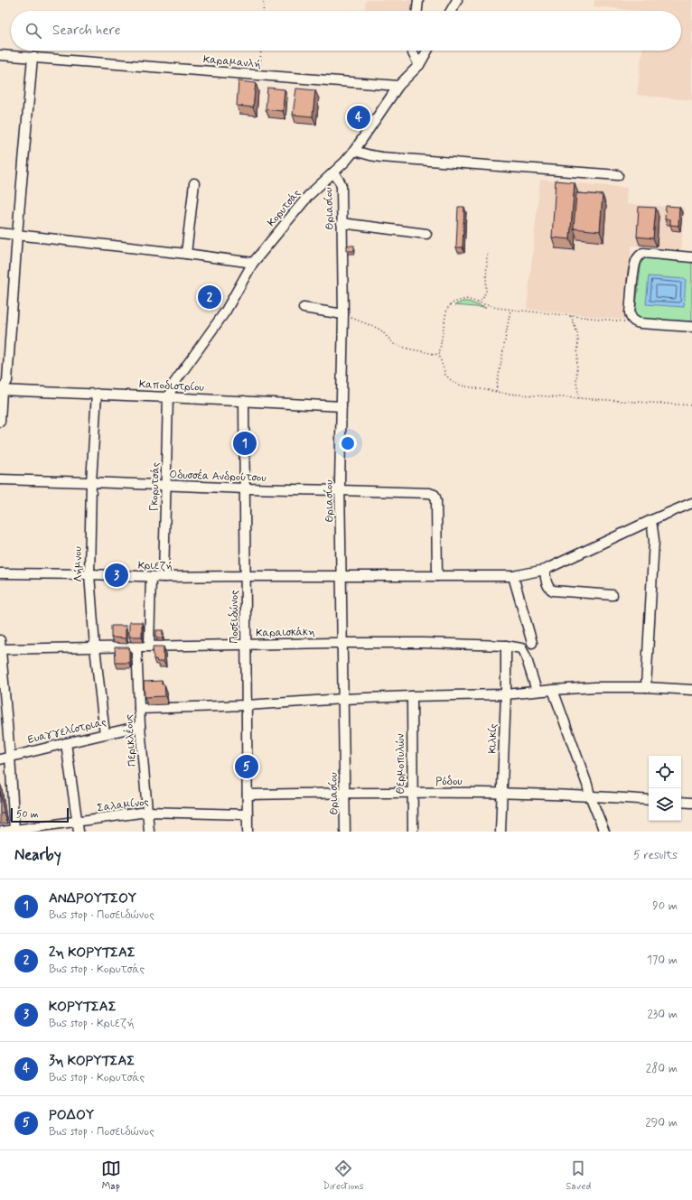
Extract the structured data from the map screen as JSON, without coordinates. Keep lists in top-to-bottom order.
{
  "streets": {
    "street": [
      "Καραμανλή",
      "Κορυτσάς",
      "Θριασίου",
      "Καποδιστρίου",
      "Οδυσσέα Ανδρούτσου",
      "Γκορυτσάς",
      "Λήμνου",
      "Κριεζή",
      "Ποσειδώνος",
      "Καραισκάκη",
      "Ευαγγελίστριας",
      "Κιλκίς",
      "Περικλέους",
      "Θερμοπυλών",
      "Ρόδου",
      "Σαλαμίνος"
    ]
  },
  "crossings": [
    ["Καραμανλή", "Κορυτσάς"],
    ["Κορυτσάς", "Θριασίου"],
    ["Κορυτσάς", "Καποδιστρίου"],
    ["Κορυτσάς", "Γκορυτσάς"],
    ["Θριασίου", "Καποδιστρίου"],
    ["Θριασίου", "Οδυσσέα Ανδρούτσου"],
    ["Θριασίου", "Κριεζή"],
    ["Θριασίου", "Καραισκάκη"],
    ["Θριασίου", "Ρόδου"],
    ["Καποδιστρίου", "Γκορυτσάς"],
    ["Καποδιστρίου", "Λήμνου"],
    ["Καποδιστρίου", "Ποσειδώνος"],
    ["Οδυσσέα Ανδρούτσου", "Γκορυτσάς"],
    ["Οδυσσέα Ανδρούτσου", "Λήμνου"],
    ["Οδυσσέα Ανδρούτσου", "Κριεζή"],
    ["Οδυσσέα Ανδρούτσου", "Ποσειδώνος"],
    ["Γκορυτσάς", "Κριεζή"],
    ["Λήμνου", "Κριεζή"],
    ["Λήμνου", "Καραισκάκη"],
    ["Λήμνου", "Ευαγγελίστριας"],
    ["Κριεζή", "Ποσειδώνος"],
    ["Ποσειδώνος", "Καραισκάκη"],
    ["Ποσειδώνος", "Ρόδου"],
    ["Ποσειδώνος", "Σαλαμίνος"],
    ["Καραισκάκη", "Κιλκίς"],
    ["Καραισκάκη", "Περικλέους"],
    ["Ευαγγελίστριας", "Περικλέους"],
    ["Κιλκίς", "Ρόδου"],
    ["Περικλέους", "Σαλαμίνος"],
    ["Θερμοπυλών", "Ρόδου"]
  ],
  "scale_bar": "50 m",
  "page": {
    "search": "Search here",
    "pins": [
      "4",
      "2",
      "1",
      "3",
      "5"
    ],
    "scale": "50 m",
    "heading": ["Nearby", "5 results"],
    "list": [
      {
        "mark": "1",
        "name": "ΑΝΔΡΟΥΤΣΟΥ",
        "note": "Bus stop · Ποσειδώνος",
        "value": "90 m"
      },
      {
        "mark": "2",
        "name": "2η ΚΟΡΥΤΣΑΣ",
        "note": "Bus stop · Κορυτσάς",
        "value": "170 m"
      },
      {
        "mark": "3",
        "name": "ΚΟΡΥΤΣΑΣ",
        "note": "Bus stop · Κριεζή",
        "value": "230 m"
      },
      {
        "mark": "4",
        "name": "3η ΚΟΡΥΤΣΑΣ",
        "note": "Bus stop · Κορυτσάς",
        "value": "280 m"
      },
      {
        "mark": "5",
        "name": "ΡΟΔΟΥ",
        "note": "Bus stop · Ποσειδώνος",
        "value": "290 m"
      }
    ],
    "nav": ["Map", "Directions", "Saved"]
  }
}
